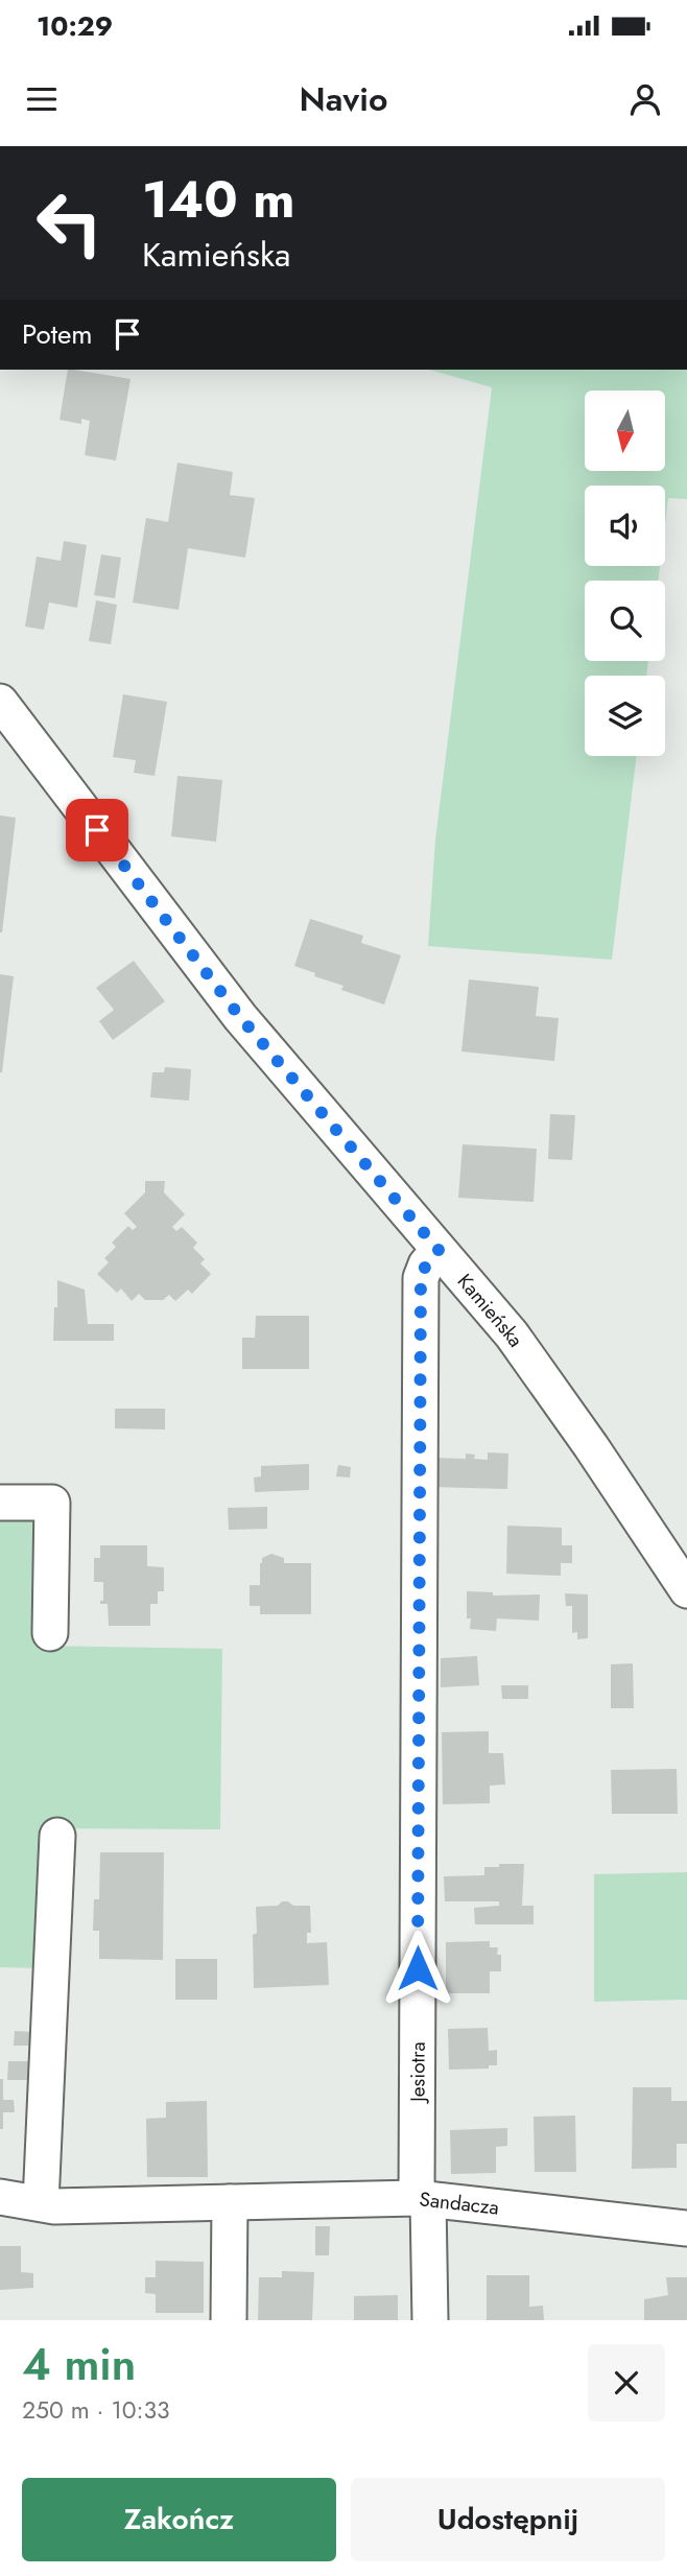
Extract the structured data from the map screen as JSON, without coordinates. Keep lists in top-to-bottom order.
{
  "streets": {
    "street": ["Kamieńska", "Jesiotra", "Sandacza"]
  },
  "crossings": [
    ["Kamieńska", "Jesiotra"],
    ["Jesiotra", "Sandacza"]
  ],
  "north": "bottom",
  "page": {
    "status": "10:29",
    "header": "Navio",
    "turn": ["140 m", "Kamieńska"],
    "then": "Potem",
    "heading": ["4 min", "250 m · 10:33"],
    "buttons": ["Zakończ", "Udostępnij"]
  }
}
